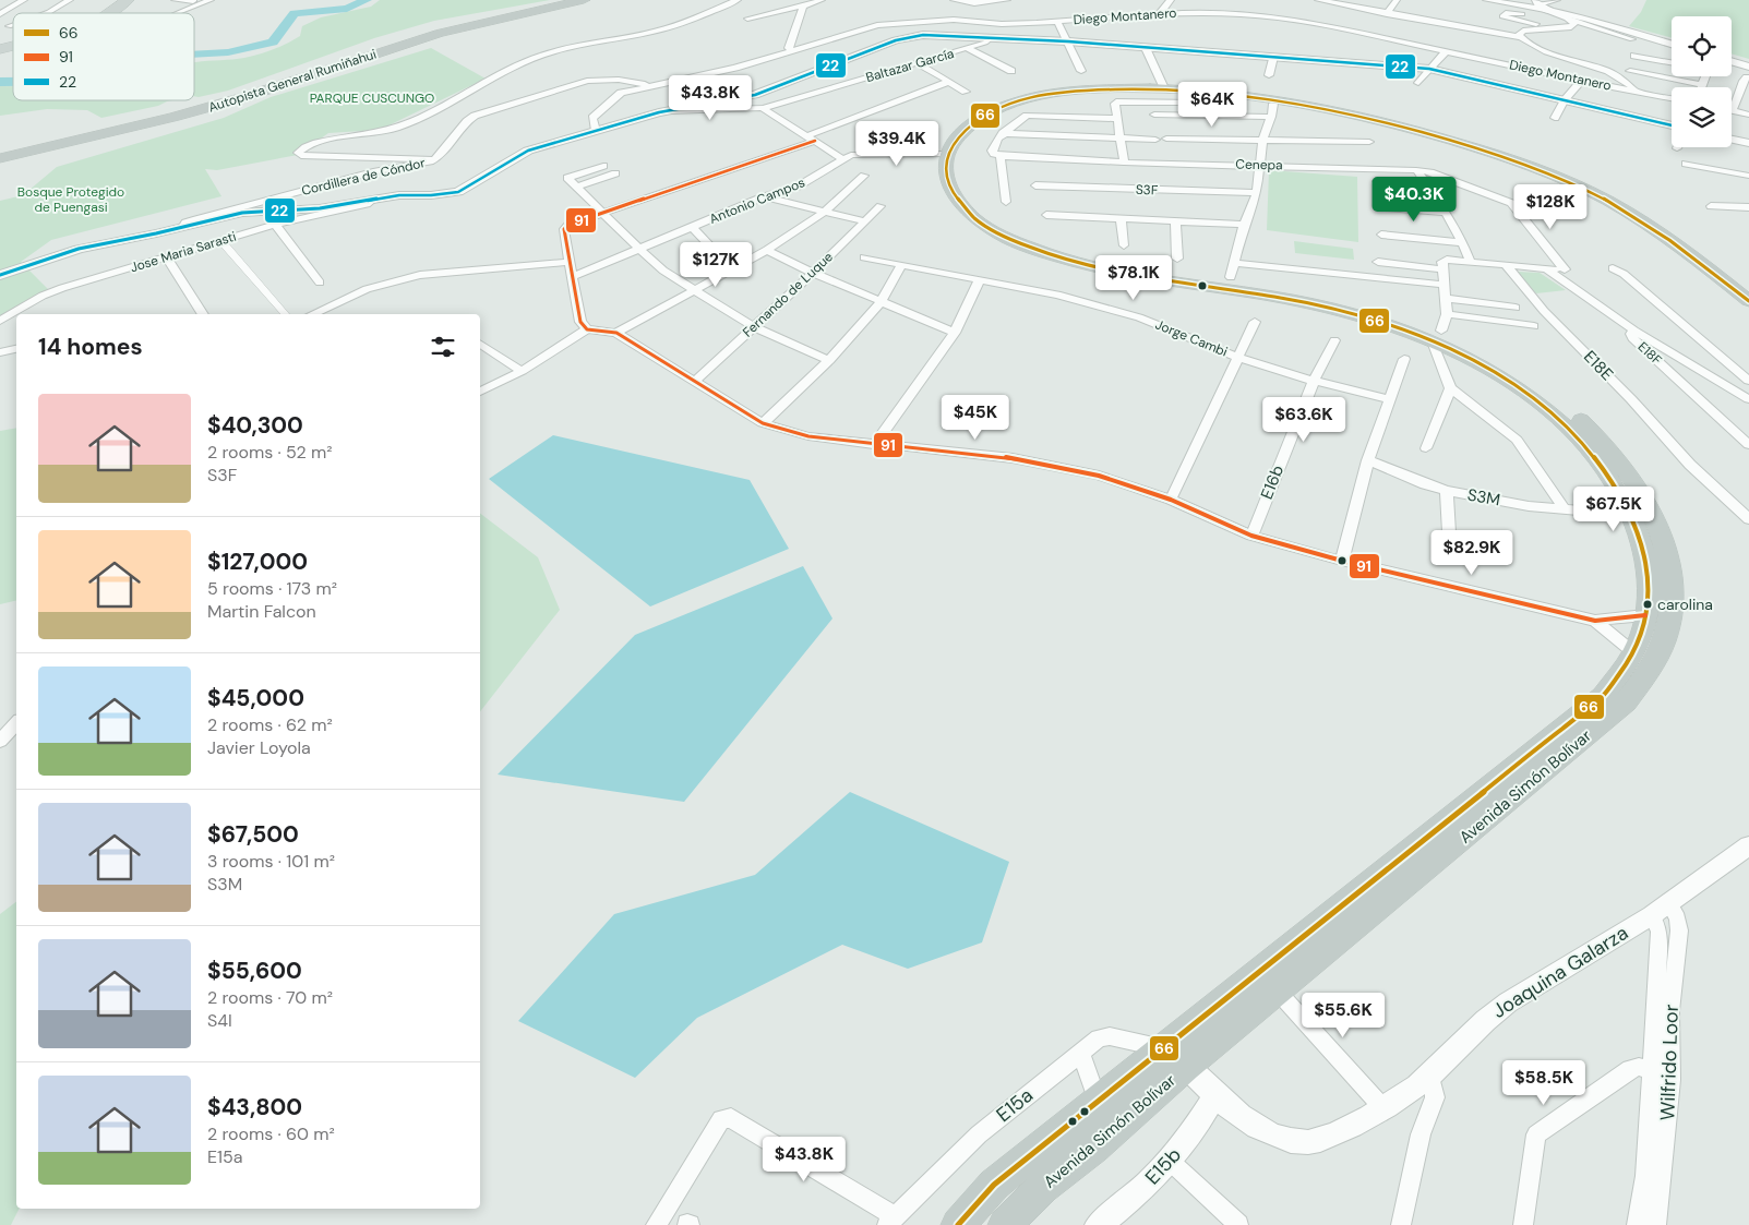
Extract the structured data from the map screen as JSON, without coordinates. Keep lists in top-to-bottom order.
{
  "streets": {
    "highway": ["Autopista General Rumiñahui", "Avenida Simón Bolívar"],
    "street": [
      "Diego Montanero",
      "Baltazar García",
      "Cenepa",
      "Cordillera de Cóndor",
      "S3F",
      "Antonio Campos",
      "Jose Maria Sarasti",
      "Fernando de Luque",
      "Jorge Cambi",
      "E18F",
      "E18E",
      "E16b",
      "S3M",
      "Joaquina Galarza",
      "Wilfrido Loor",
      "E15a",
      "E15b"
    ]
  },
  "crossings": [
    ["Diego Montanero", "Cordillera de Cóndor"],
    ["Cenepa", "E18F"],
    ["Antonio Campos", "Avenida Simón Bolívar"],
    ["Jorge Cambi", "E16b"],
    ["S3M", "Avenida Simón Bolívar"],
    ["Avenida Simón Bolívar", "Joaquina Galarza"],
    ["Avenida Simón Bolívar", "E15a"],
    ["Joaquina Galarza", "Wilfrido Loor"],
    ["Joaquina Galarza", "E15a"],
    ["Joaquina Galarza", "E15b"]
  ],
  "parks": ["PARQUE CUSCUNGO", "Bosque Protegido de Puengasi"],
  "places": ["carolina"],
  "lines": ["transit line 22", "transit line 66", "transit line 91"],
  "legend": ["66", "91", "22"],
  "page": {
    "price": [
      "$43.8K",
      "$64K",
      "$39.4K",
      "$40.3K",
      "$128K",
      "$127K",
      "$78.1K",
      "$45K",
      "$63.6K",
      "$67.5K",
      "$82.9K",
      "$55.6K",
      "$58.5K",
      "$43.8K"
    ],
    "heading": "14 homes",
    "list": [
      {
        "name": "$40,300",
        "note": "2 rooms · 52 m² · S3F"
      },
      {
        "name": "$127,000",
        "note": "5 rooms · 173 m² · Martin Falcon"
      },
      {
        "name": "$45,000",
        "note": "2 rooms · 62 m² · Javier Loyola"
      },
      {
        "name": "$67,500",
        "note": "3 rooms · 101 m² · S3M"
      },
      {
        "name": "$55,600",
        "note": "2 rooms · 70 m² · S4I"
      },
      {
        "name": "$43,800",
        "note": "2 rooms · 60 m² · E15a"
      }
    ]
  }
}
